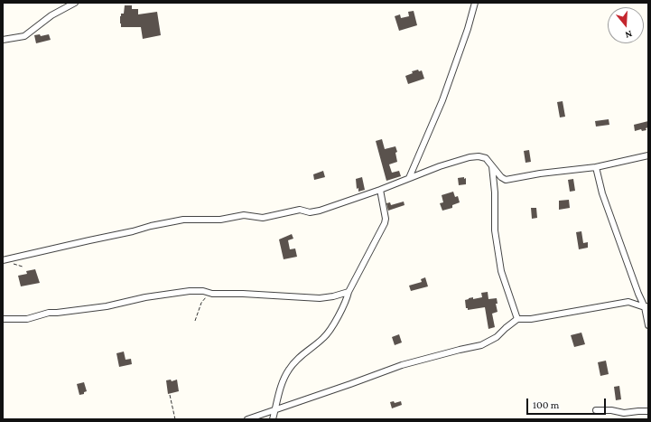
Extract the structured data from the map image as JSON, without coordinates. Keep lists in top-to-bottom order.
{
  "scale_bar": "100 m",
  "north": "bottom"
}
